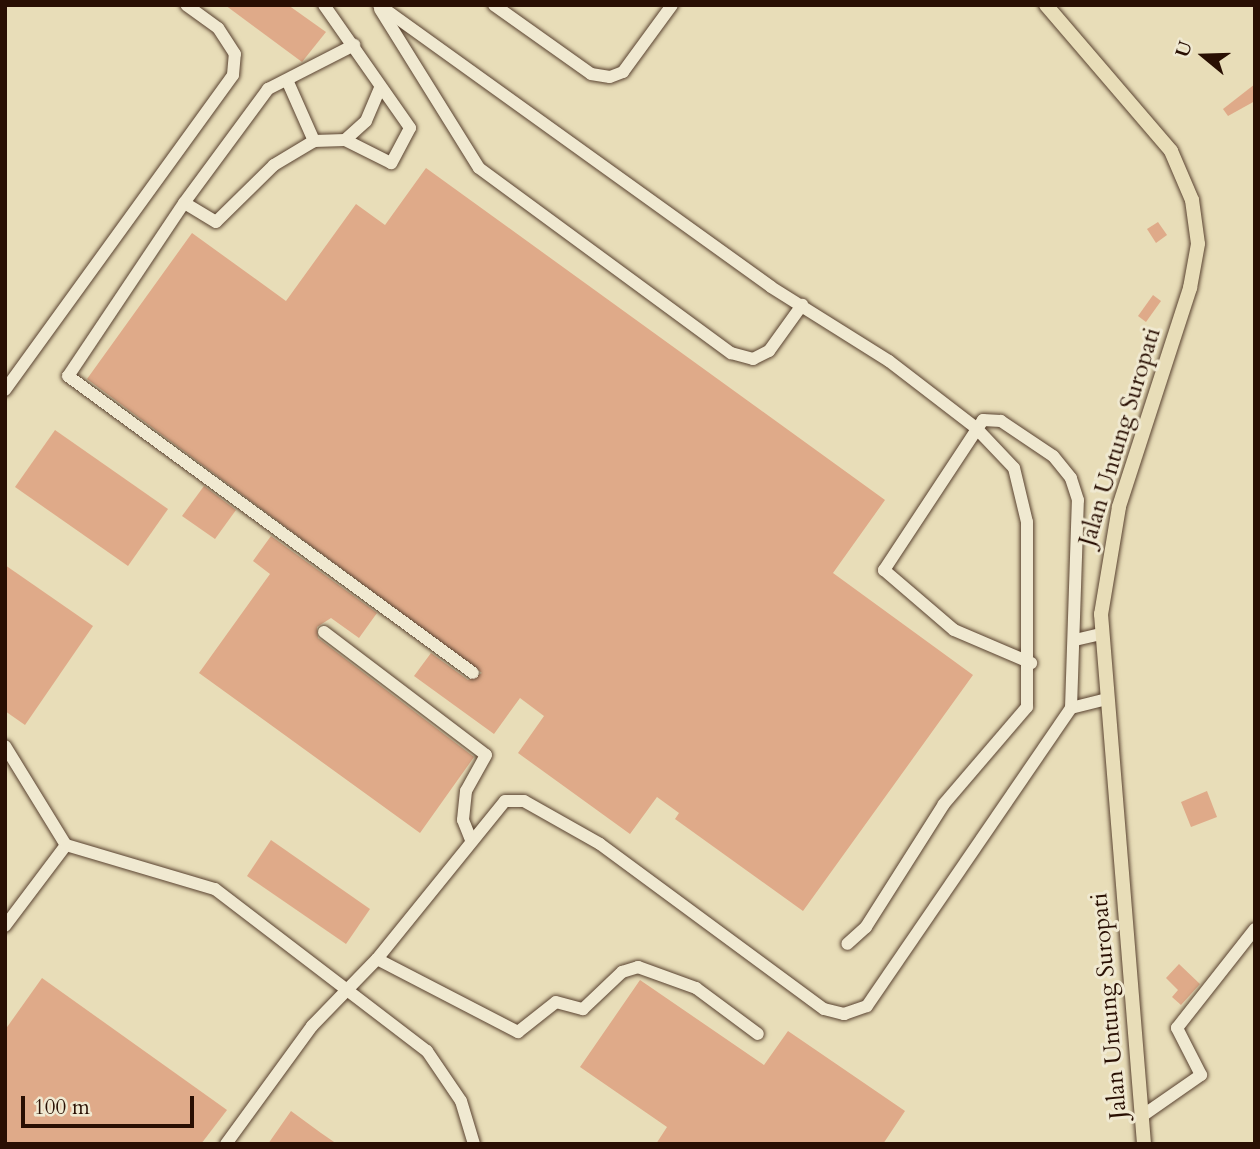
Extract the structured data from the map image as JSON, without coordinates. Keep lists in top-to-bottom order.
{
  "streets": {
    "main road": ["Jalan Untung Suropati"]
  },
  "scale_bar": "100 m",
  "north": "left"
}
